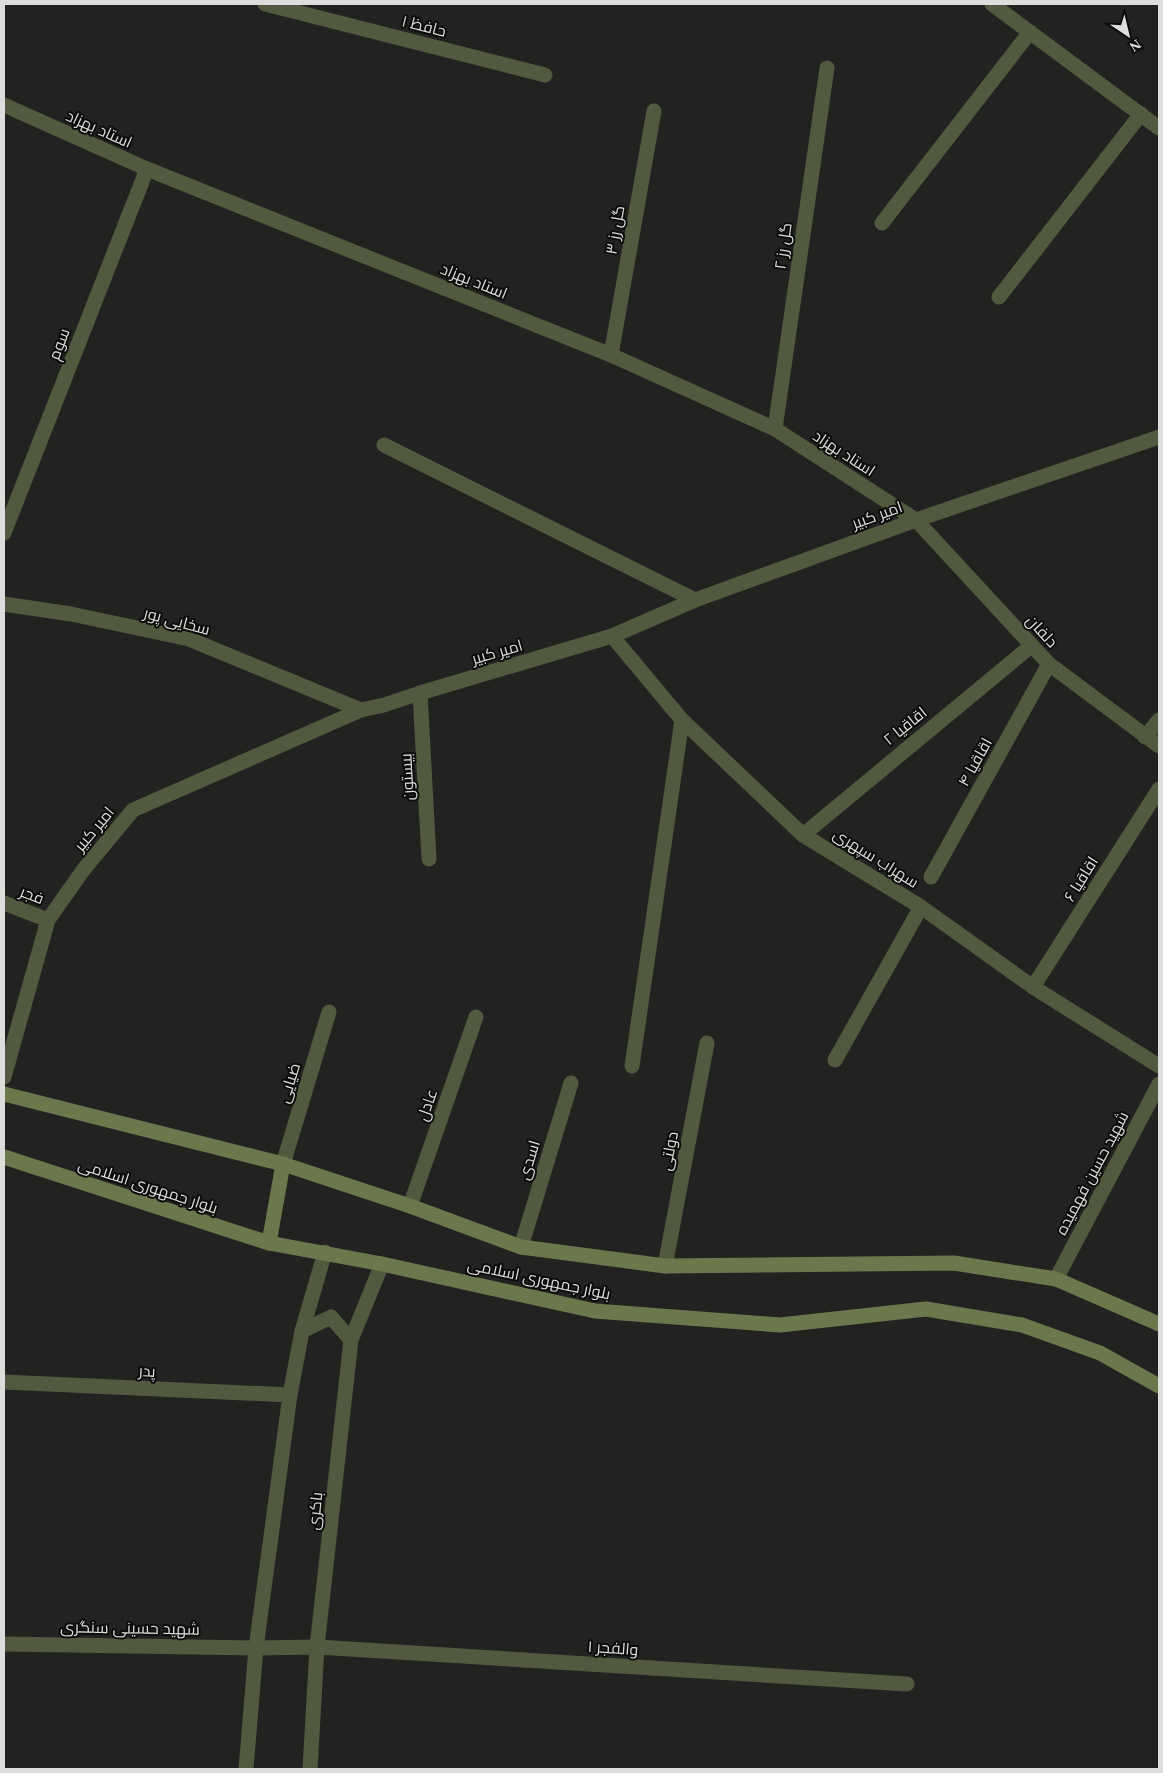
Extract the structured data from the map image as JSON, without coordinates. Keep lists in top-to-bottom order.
{
  "streets": {
    "main road": ["بلوار جمهوری اسلامی"],
    "street": [
      "حافظ ۱",
      "استاد بهزاد",
      "گل رز ۳",
      "گل رز ۲",
      "سوم",
      "امیر کبیر",
      "سخایی پور",
      "دلفان",
      "اقاقیا ۲",
      "اقاقیا ۴",
      "بیستون",
      "سهراب سپهری",
      "اقاقیا ۶",
      "فجر",
      "ضیایی",
      "عادل",
      "دولتی",
      "اسدی",
      "شهید حسین فهمیده",
      "پدر",
      "باکری",
      "شهید حسینی سنگری",
      "والفجر ۱"
    ]
  },
  "crossings": [
    ["استاد بهزاد", "گل رز ۳"],
    ["استاد بهزاد", "گل رز ۲"],
    ["استاد بهزاد", "سوم"],
    ["استاد بهزاد", "امیر کبیر"],
    ["استاد بهزاد", "دلفان"],
    ["امیر کبیر", "سخایی پور"],
    ["امیر کبیر", "دلفان"],
    ["امیر کبیر", "بیستون"],
    ["امیر کبیر", "سهراب سپهری"],
    ["امیر کبیر", "فجر"],
    ["دلفان", "اقاقیا ۲"],
    ["دلفان", "اقاقیا ۴"],
    ["اقاقیا ۲", "سهراب سپهری"],
    ["سهراب سپهری", "اقاقیا ۶"],
    ["ضیایی", "بلوار جمهوری اسلامی"],
    ["عادل", "بلوار جمهوری اسلامی"],
    ["دولتی", "بلوار جمهوری اسلامی"],
    ["اسدی", "بلوار جمهوری اسلامی"],
    ["شهید حسین فهمیده", "بلوار جمهوری اسلامی"],
    ["بلوار جمهوری اسلامی", "باکری"],
    ["باکری", "شهید حسینی سنگری"],
    ["باکری", "والفجر ۱"],
    ["شهید حسینی سنگری", "والفجر ۱"]
  ],
  "north": "bottom right"
}
